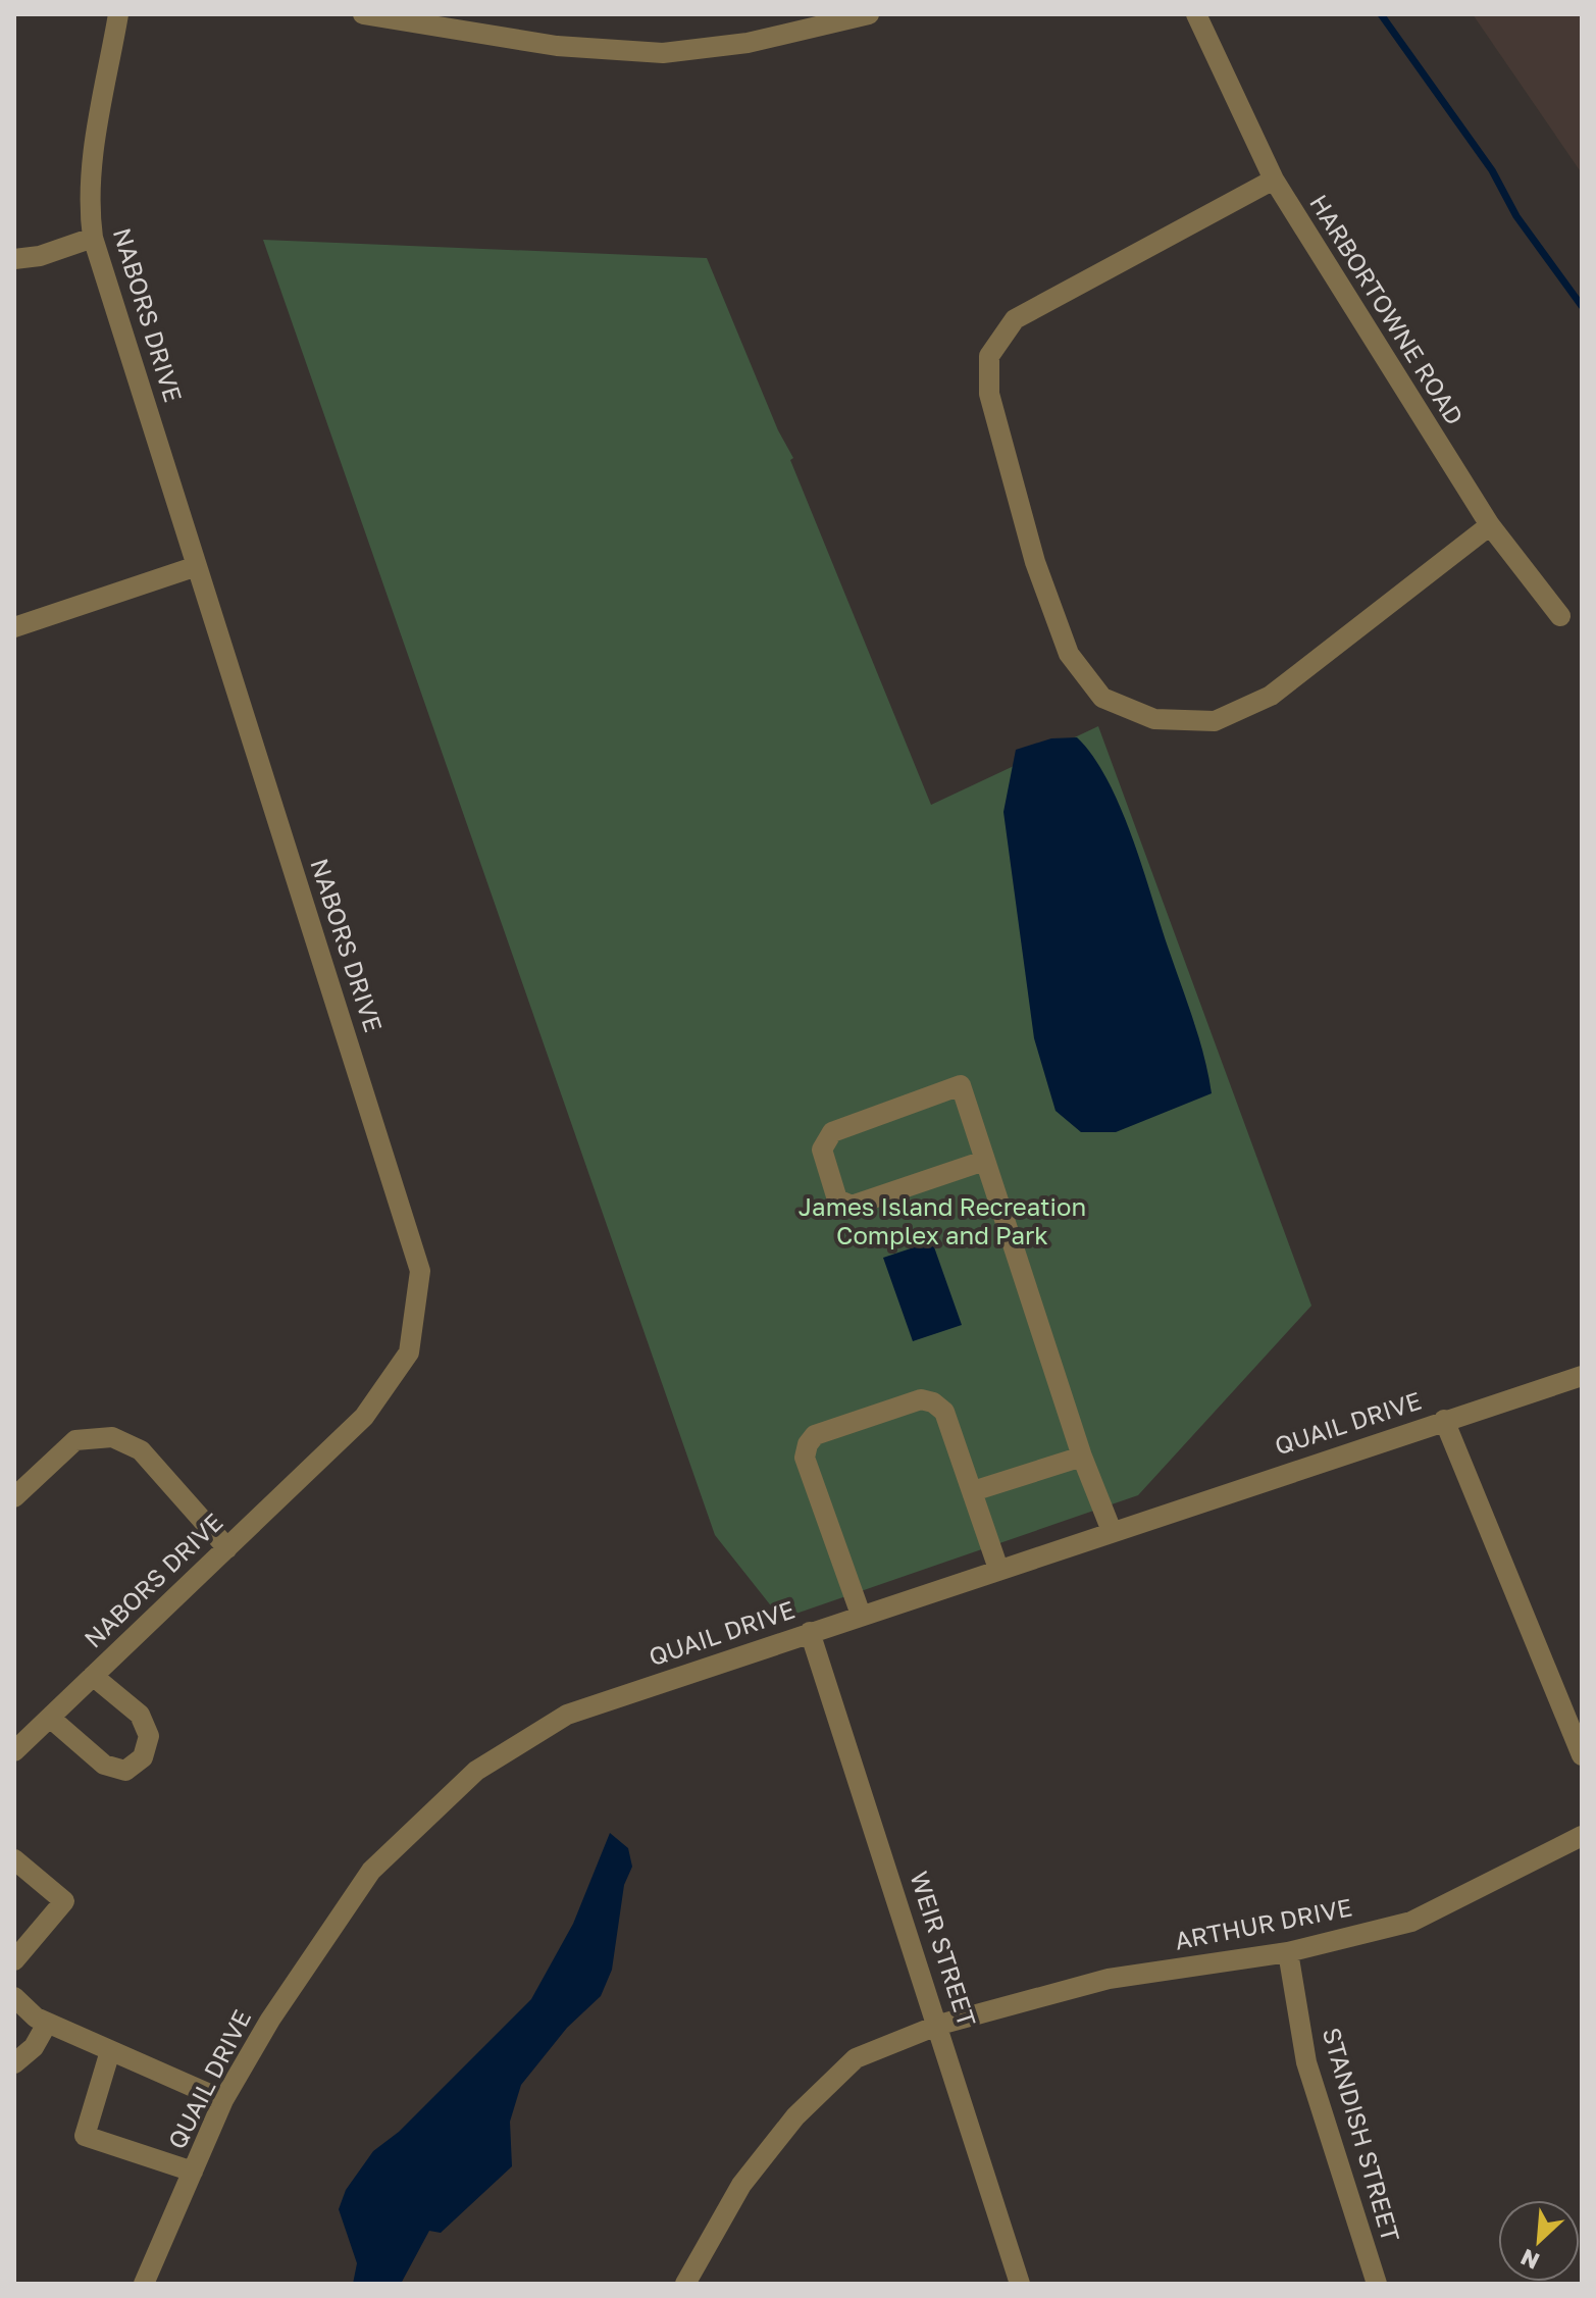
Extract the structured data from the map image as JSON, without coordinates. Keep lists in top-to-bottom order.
{
  "streets": {
    "street": [
      "HARBORTOWNE ROAD",
      "NABORS DRIVE",
      "QUAIL DRIVE",
      "ARTHUR DRIVE",
      "WEIR STREET",
      "STANDISH STREET"
    ]
  },
  "crossings": [
    ["QUAIL DRIVE", "WEIR STREET"],
    ["ARTHUR DRIVE", "WEIR STREET"],
    ["ARTHUR DRIVE", "STANDISH STREET"]
  ],
  "parks": ["James Island Recreation Complex and Park"],
  "north": "bottom left"
}
